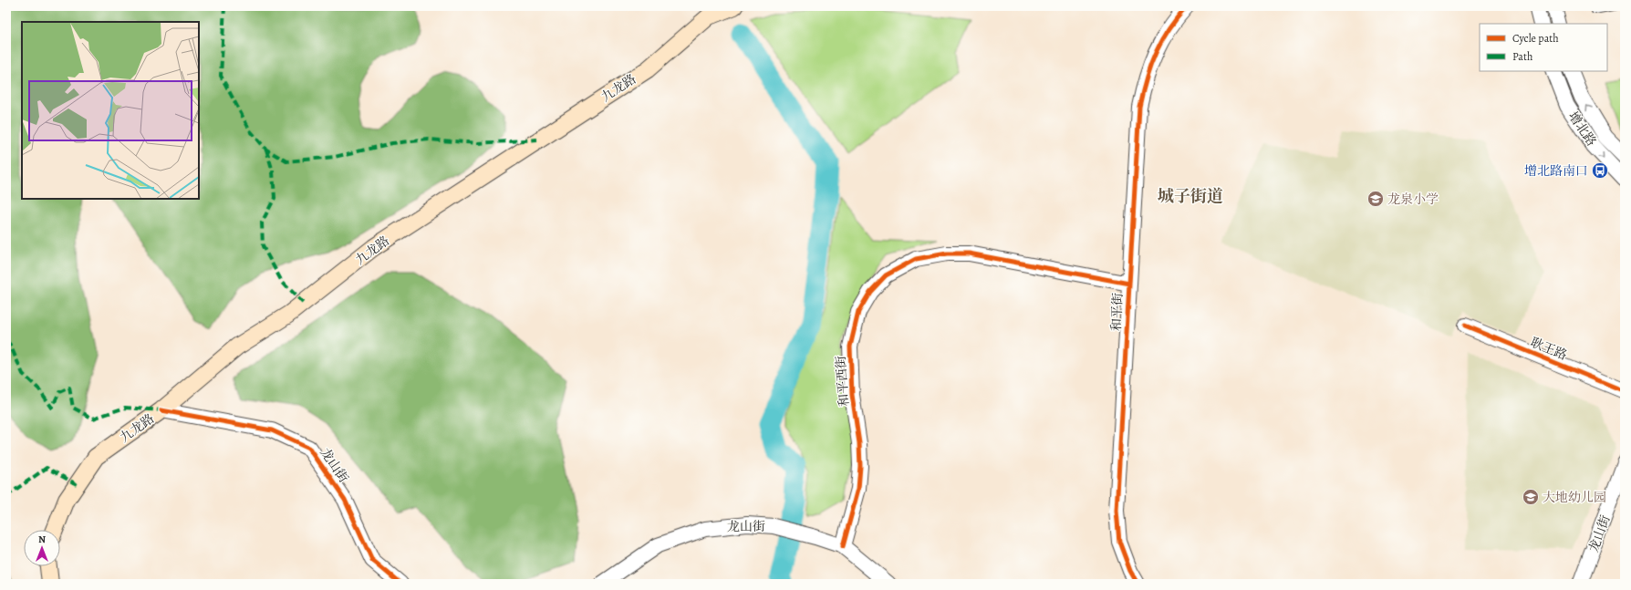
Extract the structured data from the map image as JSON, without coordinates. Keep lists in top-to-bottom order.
{
  "streets": {
    "main road": ["九龙路"],
    "street": [
      "增北路",
      "和平街",
      "耿王路",
      "和平西街",
      "龙山街"
    ]
  },
  "crossings": [
    ["九龙路", "龙山街"],
    ["和平街", "和平西街"],
    ["和平西街", "龙山街"]
  ],
  "districts": ["城子街道"],
  "places": {
    "bus stop": ["增北路南口"],
    "school or university": ["龙泉小学", "大地幼儿园"]
  },
  "legend": ["Cycle path", "Path"],
  "north": "top"
}
